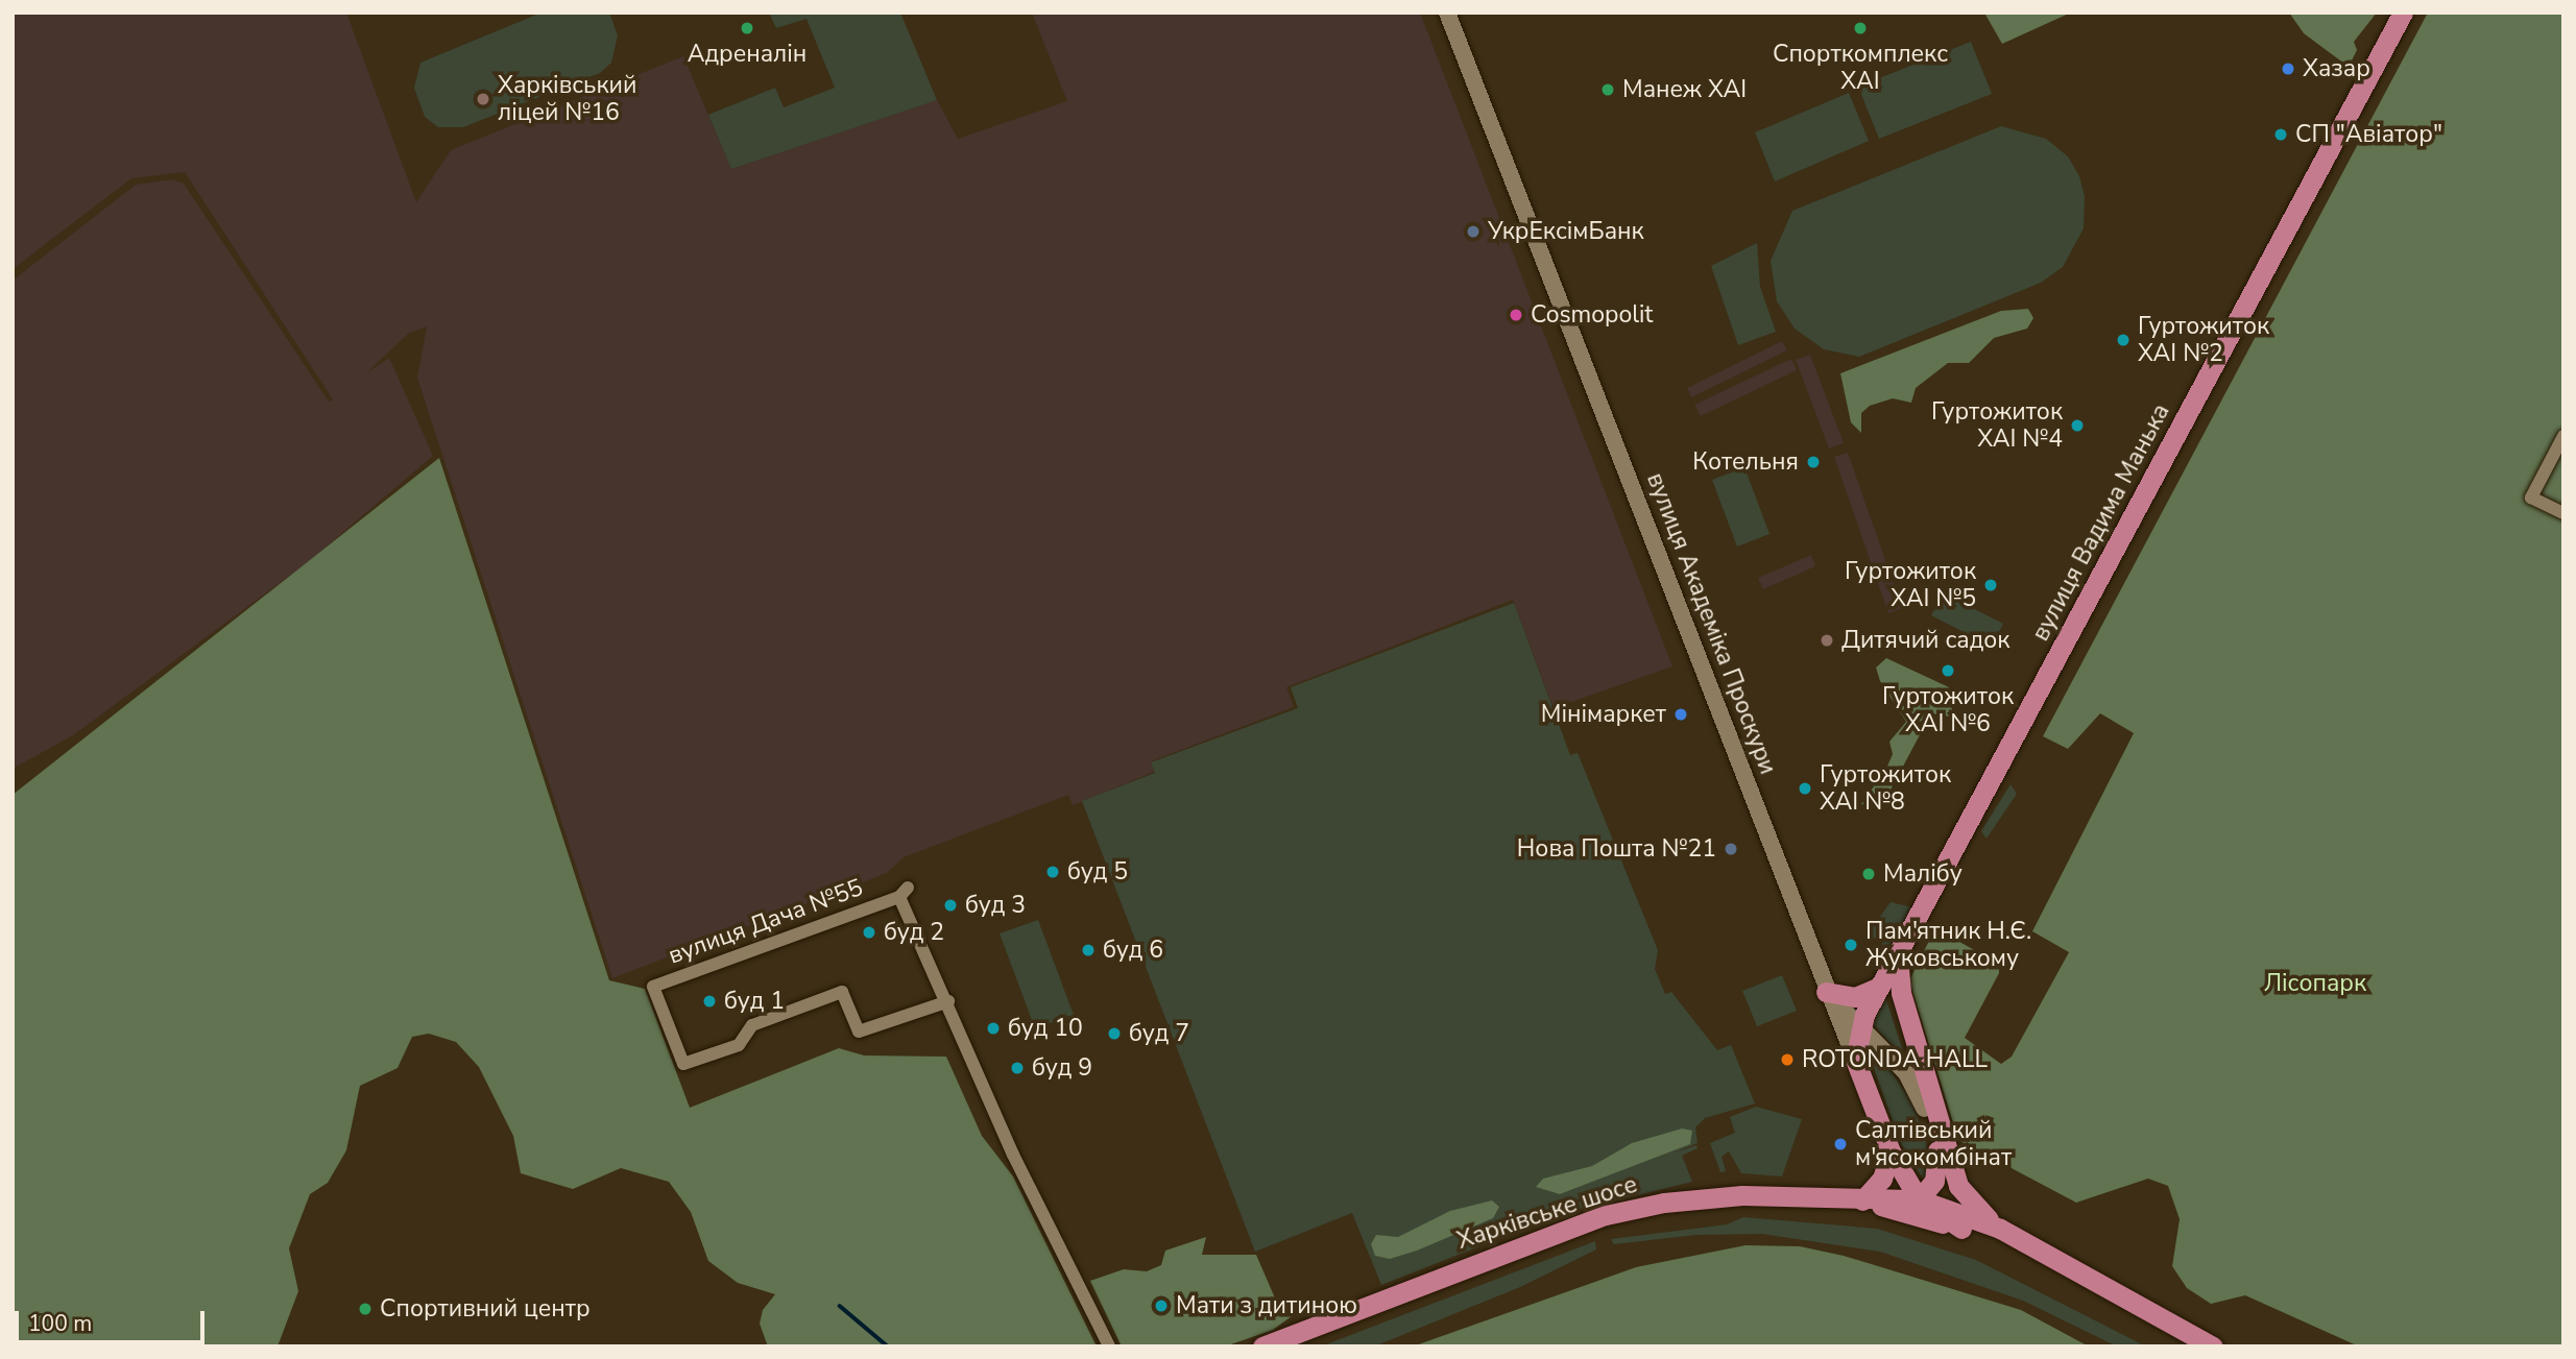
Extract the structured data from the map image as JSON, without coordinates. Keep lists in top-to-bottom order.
{
  "streets": {
    "main road": ["вулиця Вадима Манька", "вулиця Академіка Проскури", "Харківське шосе"],
    "street": ["вулиця Дача №55"]
  },
  "crossings": [
    ["вулиця Вадима Манька", "вулиця Академіка Проскури"],
    ["вулиця Академіка Проскури", "Харківське шосе"]
  ],
  "parks": ["Лісопарк"],
  "places": [
    "Адреналін",
    "Спорткомплекс ХАІ",
    "Хазар",
    "Манеж ХАІ",
    "Харківський ліцей №16",
    "СП \"Авіатор\"",
    "УкрЕксімБанк",
    "Cosmopolit",
    "Гуртожиток ХАІ №2",
    "Гуртожиток ХАІ №4",
    "Котельня",
    "Гуртожиток ХАІ №5",
    "Дитячий садок",
    "Гуртожиток ХАІ №6",
    "Мінімаркет",
    "Гуртожиток ХАІ №8",
    "Нова Пошта №21",
    "буд 5",
    "Малібу",
    "буд 3",
    "буд 2",
    "Пам'ятник Н.Є. Жуковському",
    "буд 6",
    "буд 1",
    "буд 10",
    "буд 7",
    "ROTONDA HALL",
    "буд 9",
    "Салтівський м'ясокомбінат",
    "Мати з дитиною",
    "Спортивний центр"
  ],
  "scale_bar": "100 m"
}
